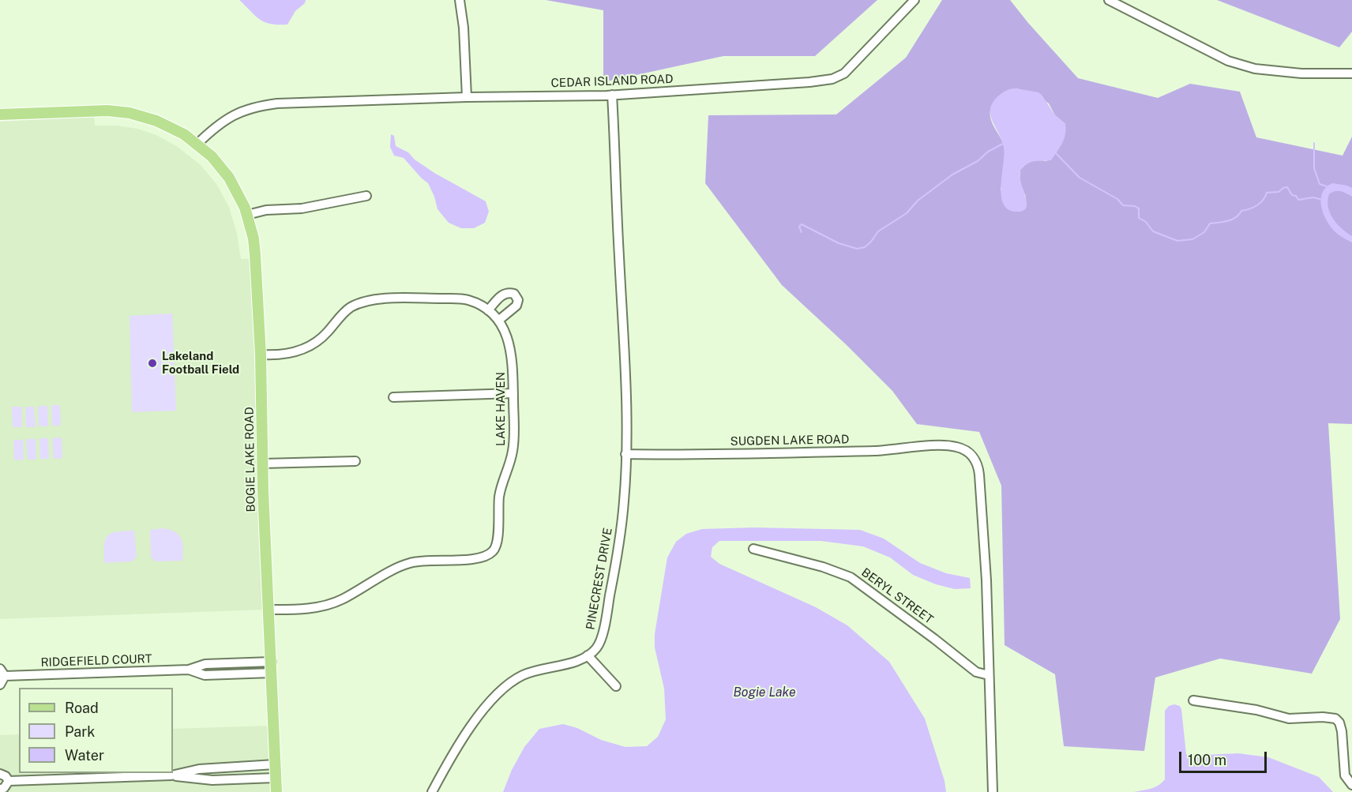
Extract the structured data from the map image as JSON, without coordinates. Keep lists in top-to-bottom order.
{
  "streets": {
    "main road": ["BOGIE LAKE ROAD"],
    "street": [
      "CEDAR ISLAND ROAD",
      "LAKE HAVEN",
      "SUGDEN LAKE ROAD",
      "PINECREST DRIVE",
      "BERYL STREET",
      "RIDGEFIELD COURT"
    ]
  },
  "crossings": [
    ["CEDAR ISLAND ROAD", "BOGIE LAKE ROAD"],
    ["LAKE HAVEN", "BOGIE LAKE ROAD"],
    ["SUGDEN LAKE ROAD", "PINECREST DRIVE"],
    ["SUGDEN LAKE ROAD", "BERYL STREET"],
    ["BOGIE LAKE ROAD", "RIDGEFIELD COURT"]
  ],
  "water": ["Bogie Lake"],
  "places": ["Lakeland Football Field"],
  "legend": ["Road", "Park", "Water"],
  "scale_bar": "100 m"
}
